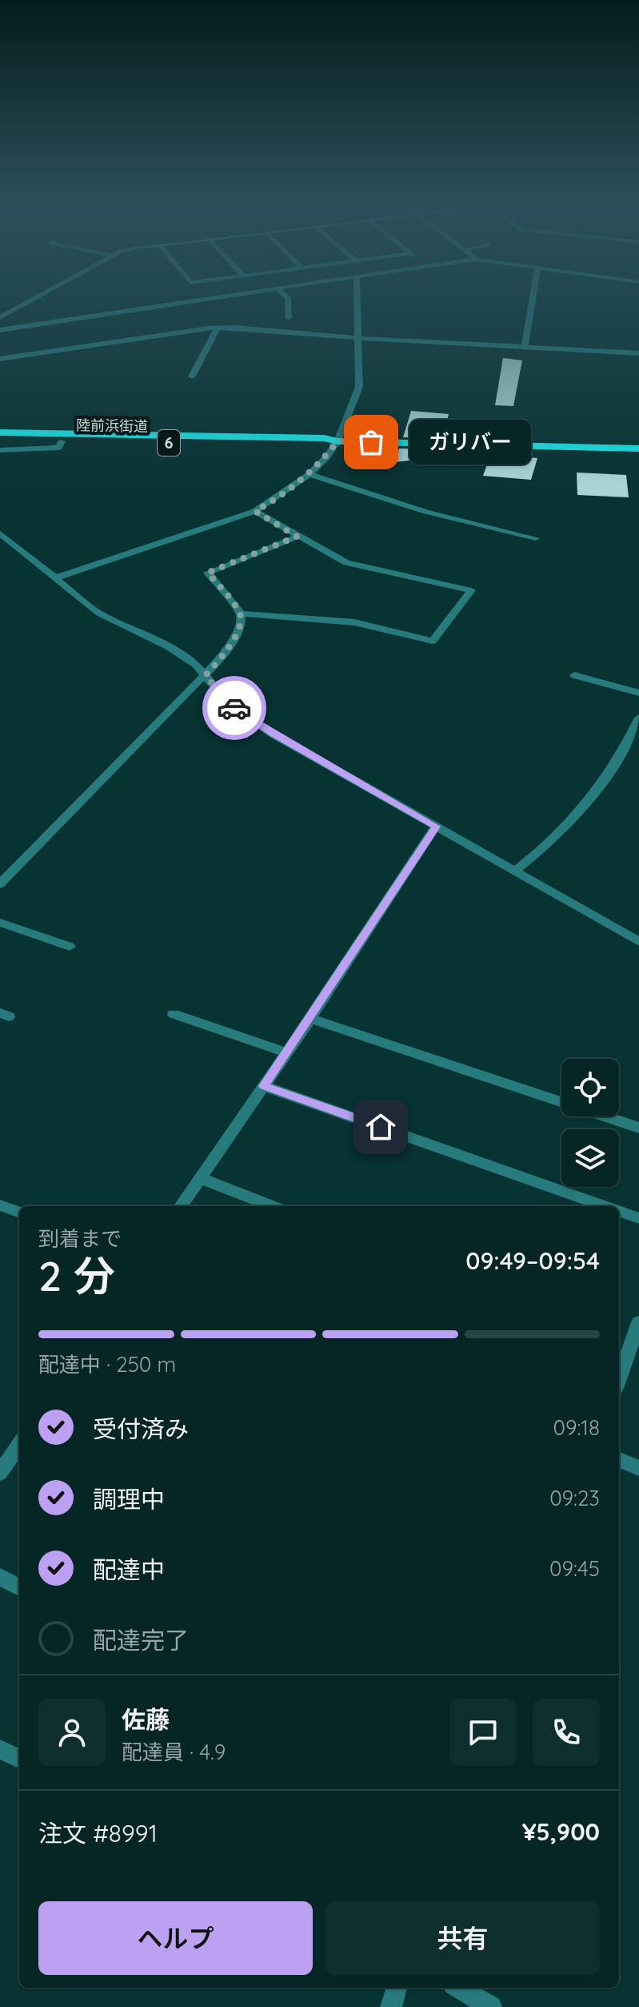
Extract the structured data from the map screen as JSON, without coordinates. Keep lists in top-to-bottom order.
{
  "streets": {
    "highway": ["陸前浜街道", "6"]
  },
  "places": ["ガリバー"],
  "page": {
    "bubble": "ガリバー",
    "heading": ["2 分", "到着まで", "09:49–09:54"],
    "panel": [
      "佐藤",
      "配達員 · 4.9",
      "注文 #8991",
      "¥5,900"
    ],
    "bar": "配達中 · 250 m",
    "list": [
      ["受付済み", "09:18"],
      ["調理中", "09:23"],
      ["配達中", "09:45"],
      "配達完了"
    ],
    "buttons": ["ヘルプ", "共有"]
  }
}
